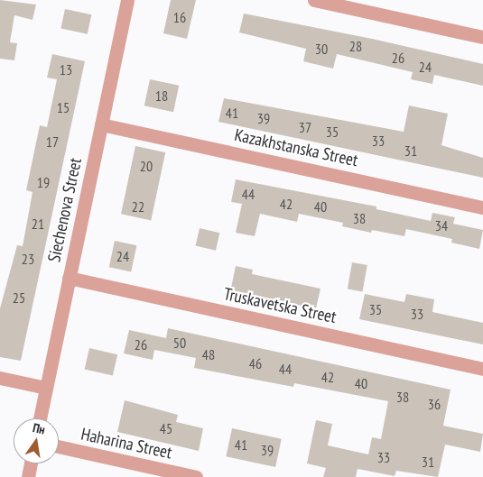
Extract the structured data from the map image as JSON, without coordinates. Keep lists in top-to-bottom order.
{
  "streets": {
    "street": [
      "Kazakhstanska Street",
      "Siechenova Street",
      "Truskavetska Street",
      "Haharina Street"
    ]
  },
  "crossings": [
    ["Kazakhstanska Street", "Siechenova Street"],
    ["Siechenova Street", "Truskavetska Street"]
  ],
  "house_numbers": [
    "16",
    "28",
    "30",
    "26",
    "24",
    "13",
    "18",
    "15",
    "41",
    "39",
    "37",
    "35",
    "33",
    "17",
    "31",
    "20",
    "19",
    "44",
    "42",
    "22",
    "40",
    "38",
    "21",
    "34",
    "24",
    "23",
    "25",
    "35",
    "33",
    "50",
    "26",
    "48",
    "46",
    "44",
    "42",
    "40",
    "38",
    "36",
    "45",
    "41",
    "39",
    "33",
    "31"
  ],
  "north": "top"
}
